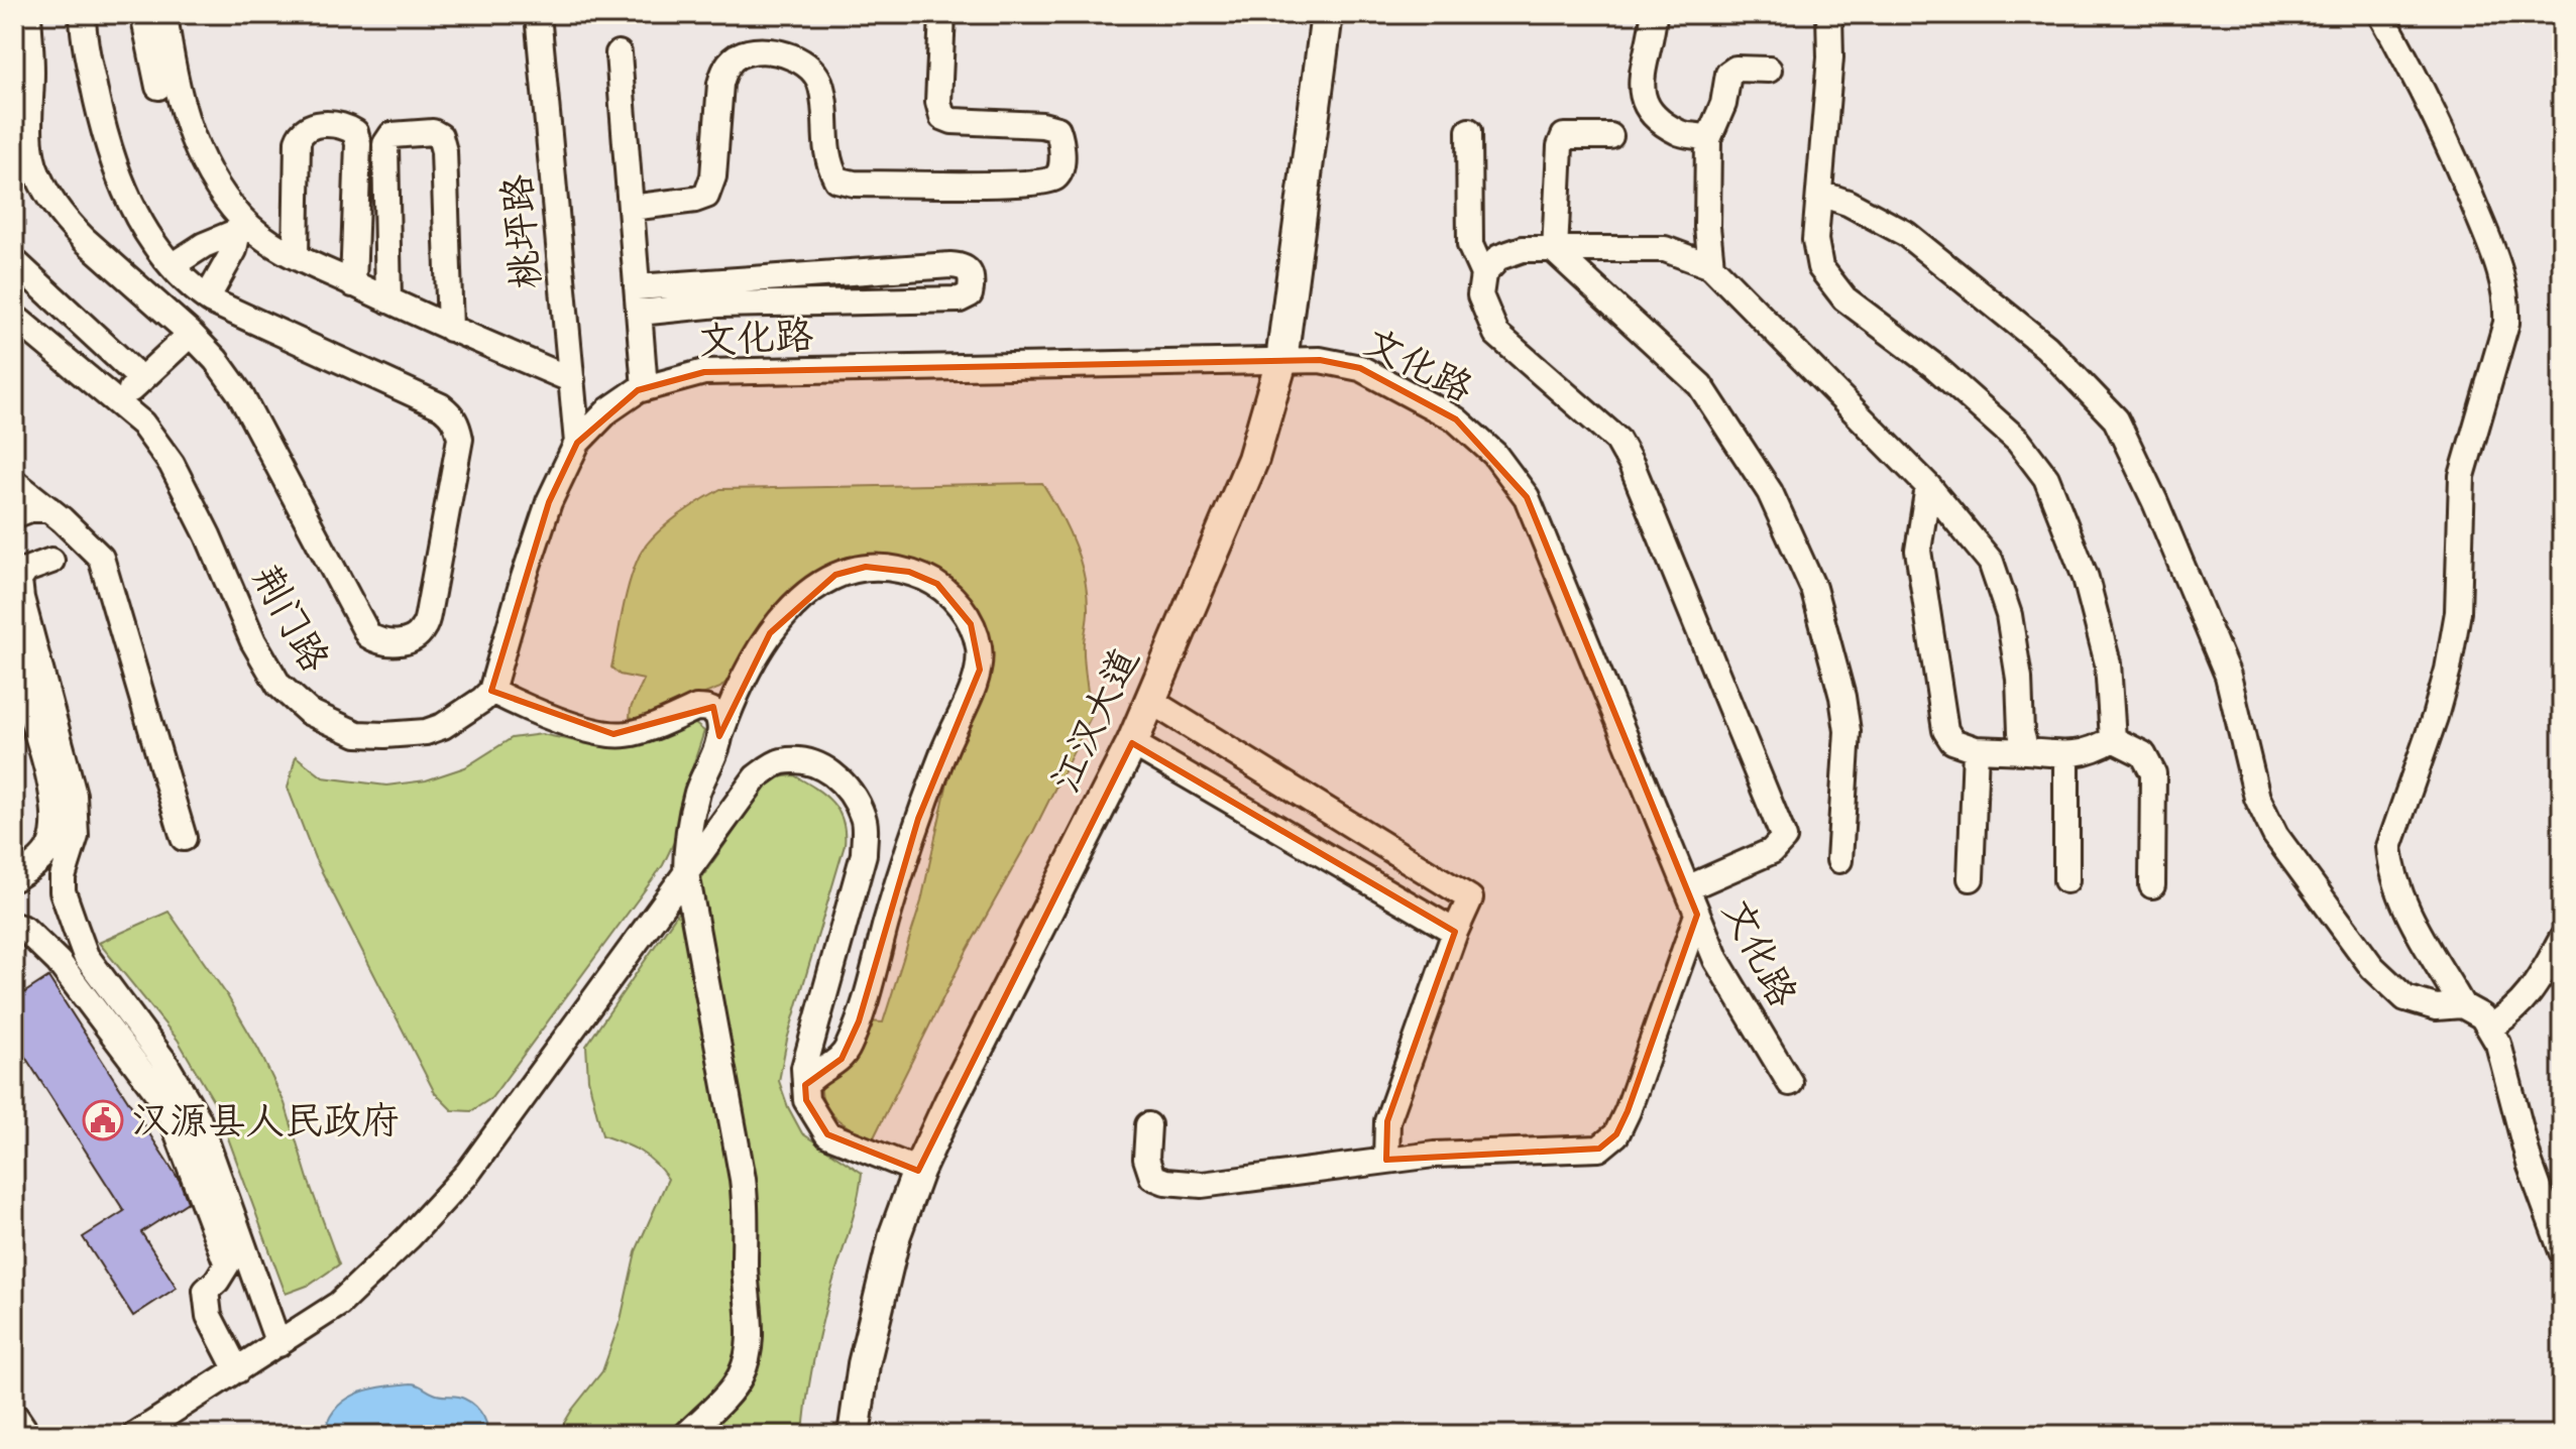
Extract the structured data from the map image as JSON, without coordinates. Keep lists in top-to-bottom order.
{
  "streets": {
    "main road": ["江汉大道"],
    "street": ["桃坪路", "文化路", "荆门路"]
  },
  "crossings": [
    ["桃坪路", "文化路"],
    ["文化路", "江汉大道"]
  ],
  "places": {
    "public building": ["汉源县人民政府"]
  }
}
